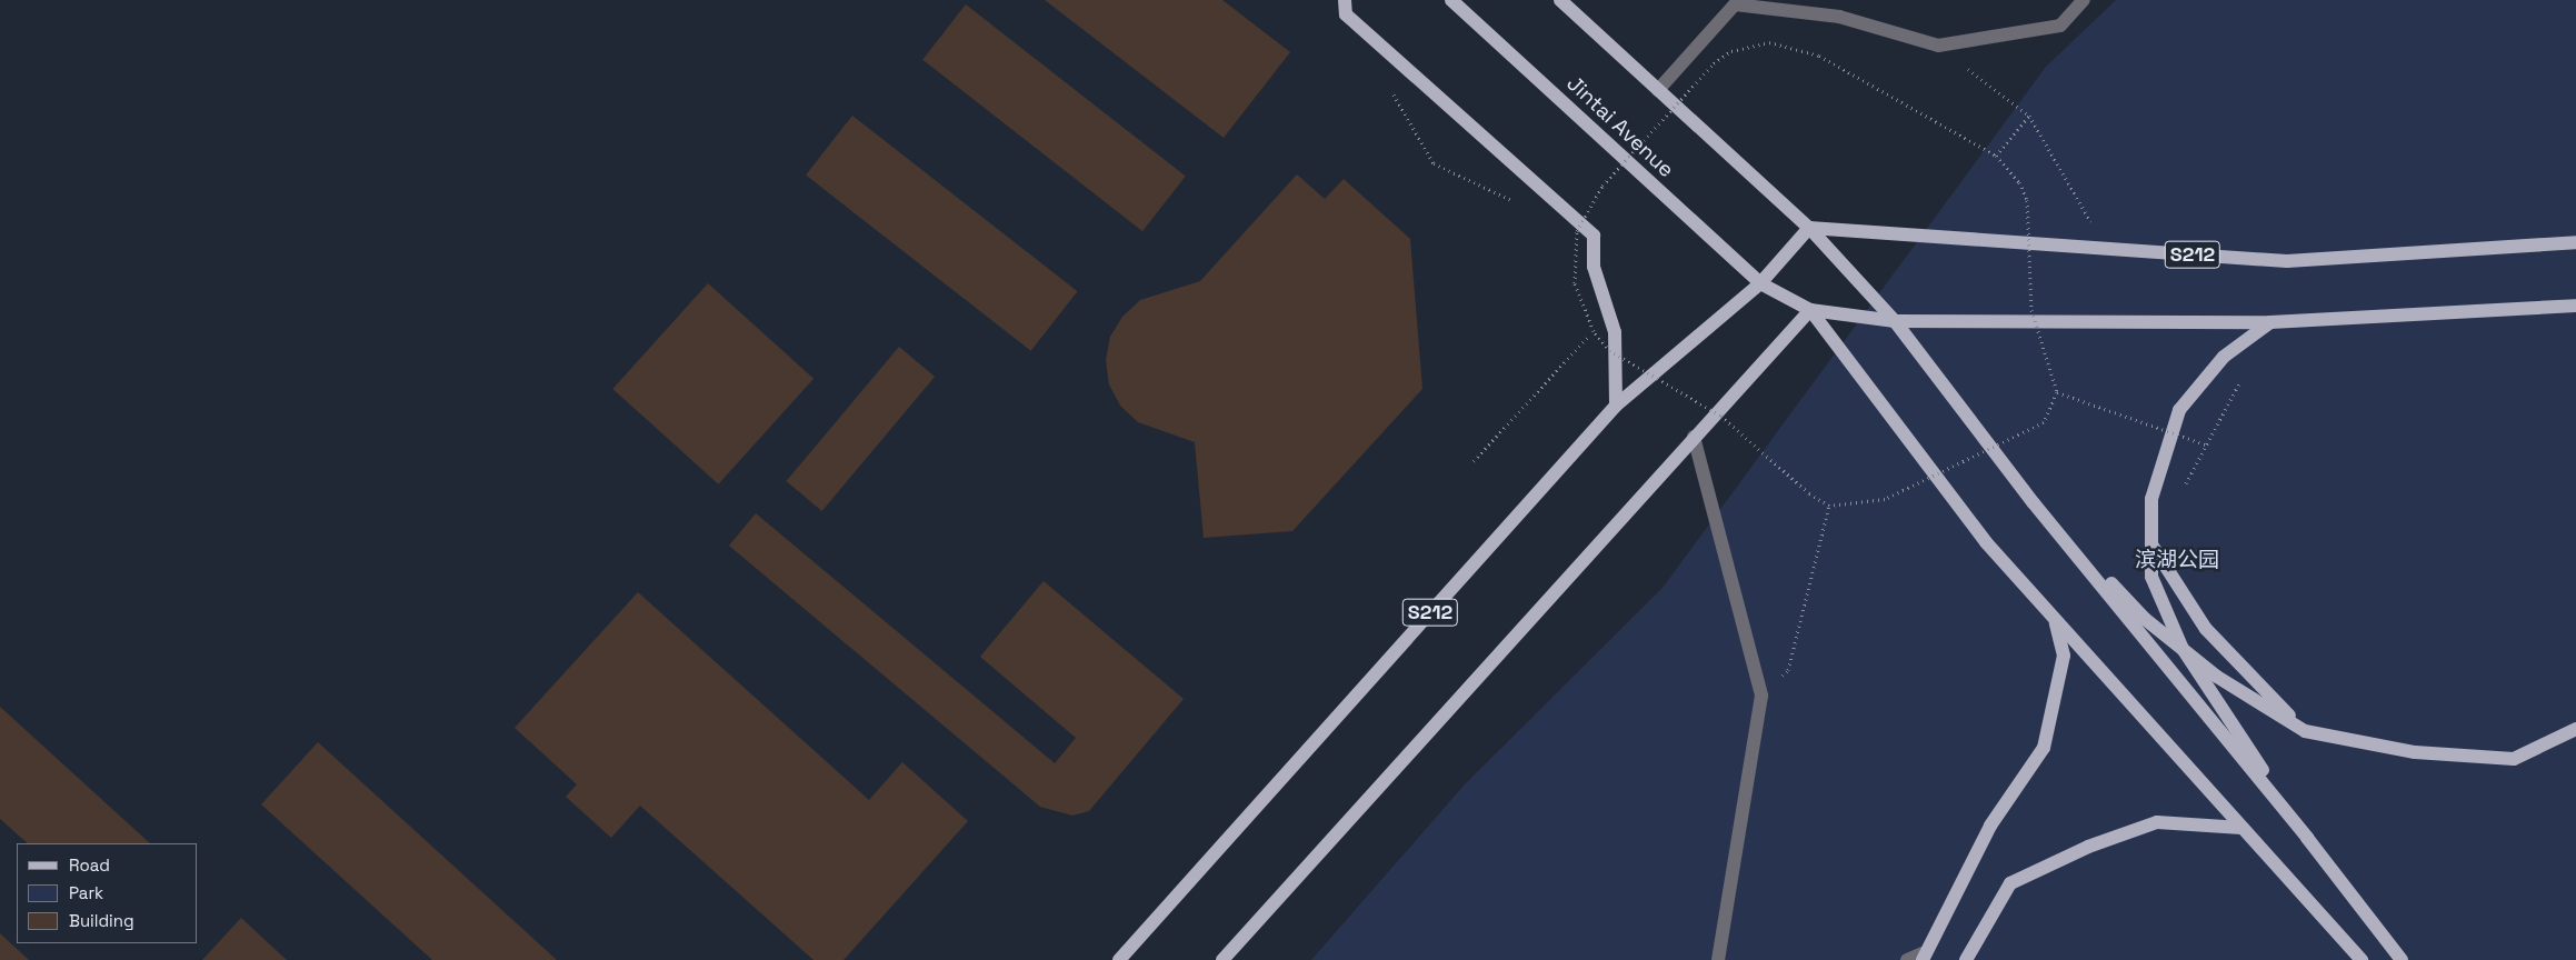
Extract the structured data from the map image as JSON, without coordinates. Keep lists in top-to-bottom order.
{
  "streets": {
    "main road": ["Jintai Avenue", "S212"]
  },
  "crossings": [
    ["Jintai Avenue", "S212"]
  ],
  "parks": ["滨湖公园"],
  "legend": ["Road", "Park", "Building"]
}
